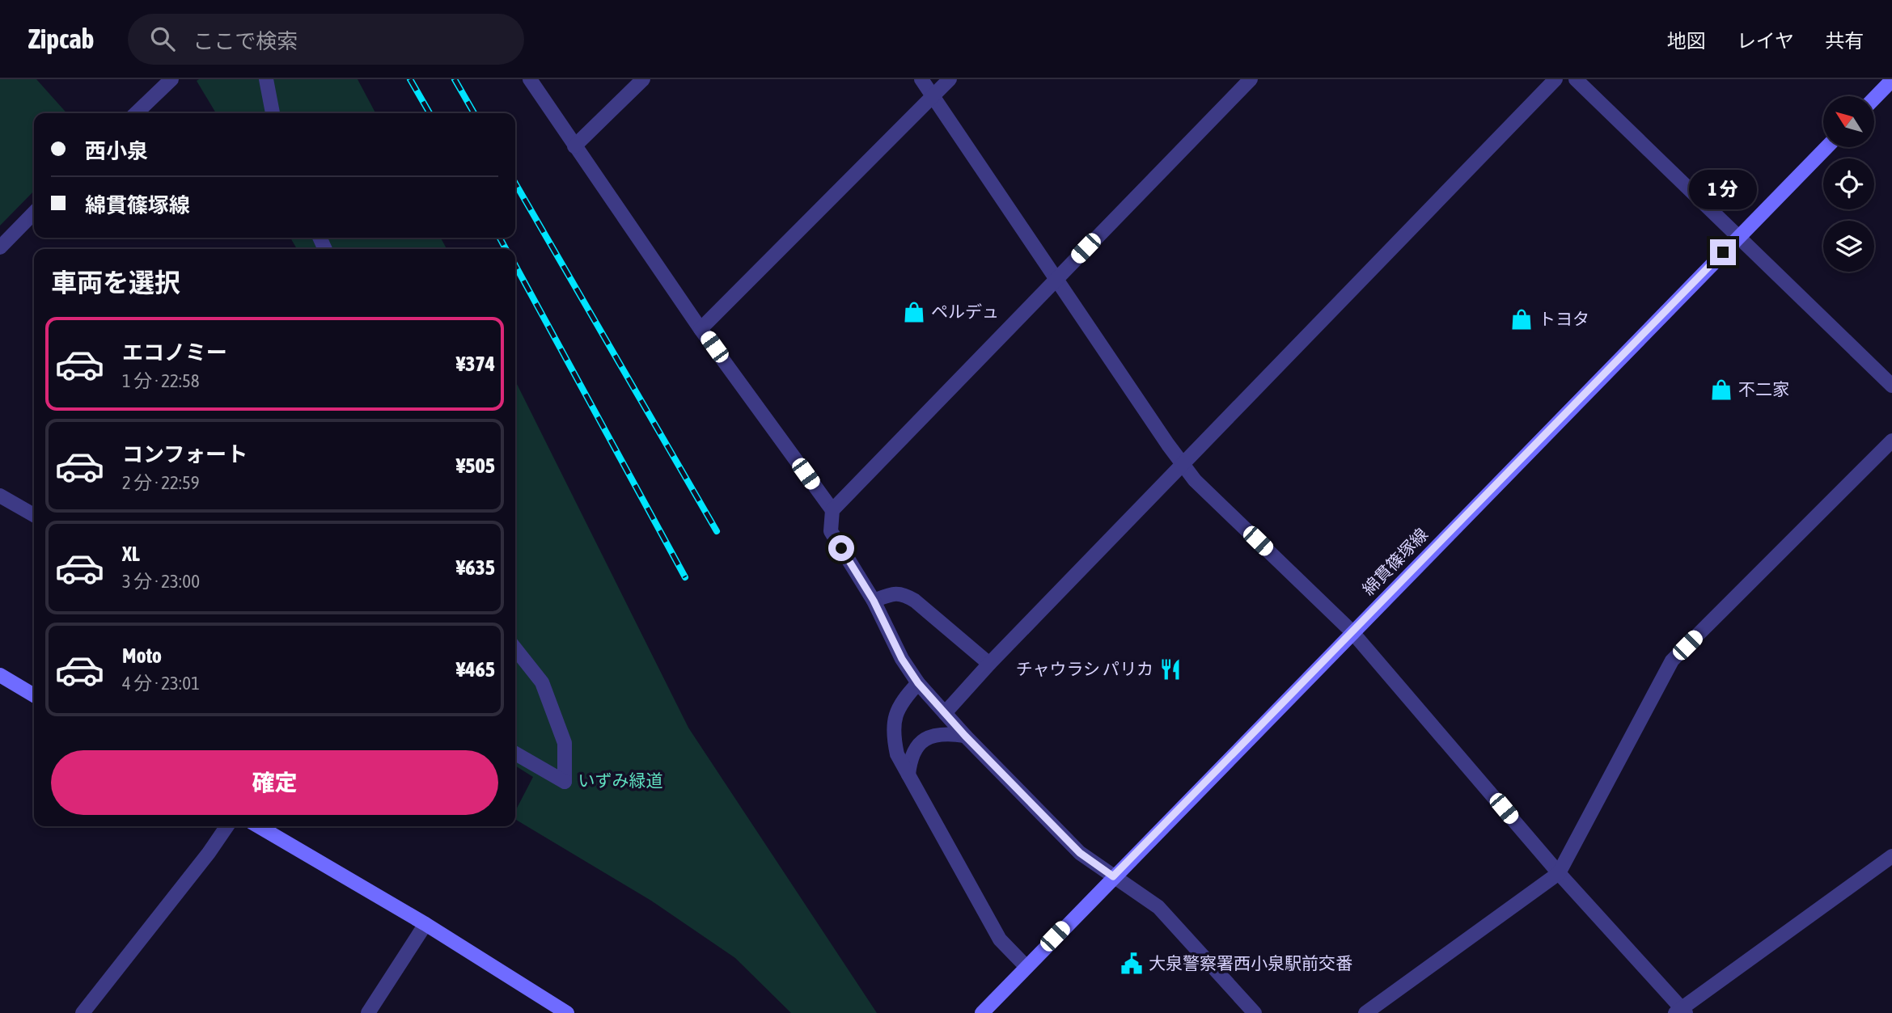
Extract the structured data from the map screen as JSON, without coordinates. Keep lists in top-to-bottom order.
{
  "streets": {
    "main road": ["綿貫篠塚線"]
  },
  "parks": ["いずみ緑道"],
  "places": {
    "shop": ["ペルデュ", "トヨタ", "不二家"],
    "restaurant": ["チャウラシ パリカ"],
    "public building": ["大泉警察署西小泉駅前交番"]
  },
  "north": "top left",
  "page": {
    "header": "Zipcab",
    "search": "ここで検索",
    "nav": ["地図", "レイヤ", "共有"],
    "banner": ["西小泉", "綿貫篠塚線"],
    "bubble": "1 分",
    "heading": "車両を選択",
    "list": [
      {
        "name": "エコノミー",
        "note": "1 分 · 22:58",
        "value": "¥374"
      },
      {
        "name": "コンフォート",
        "note": "2 分 · 22:59",
        "value": "¥505"
      },
      {
        "name": "XL",
        "note": "3 分 · 23:00",
        "value": "¥635"
      },
      {
        "name": "Moto",
        "note": "4 分 · 23:01",
        "value": "¥465"
      }
    ],
    "buttons": "確定"
  }
}
